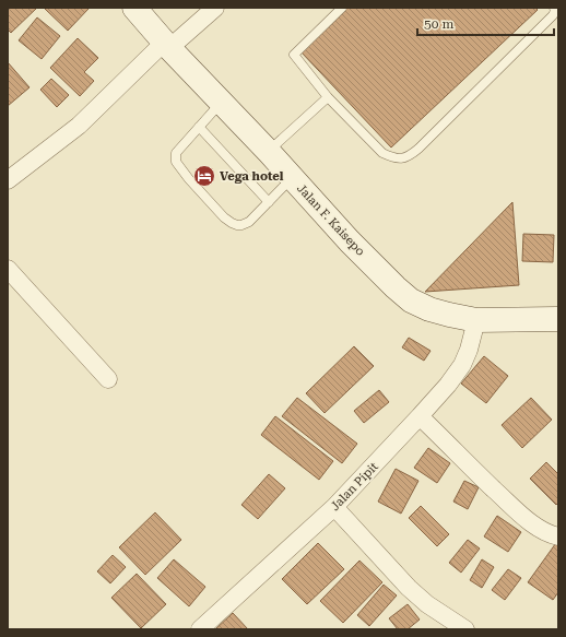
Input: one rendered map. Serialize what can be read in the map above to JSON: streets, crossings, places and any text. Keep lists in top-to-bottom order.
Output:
{
  "streets": {
    "street": ["Jalan F. Kaisepo", "Jalan Pipit"]
  },
  "crossings": [
    ["Jalan F. Kaisepo", "Jalan Pipit"]
  ],
  "places": {
    "hotel": ["Vega hotel"]
  },
  "scale_bar": "50 m"
}
